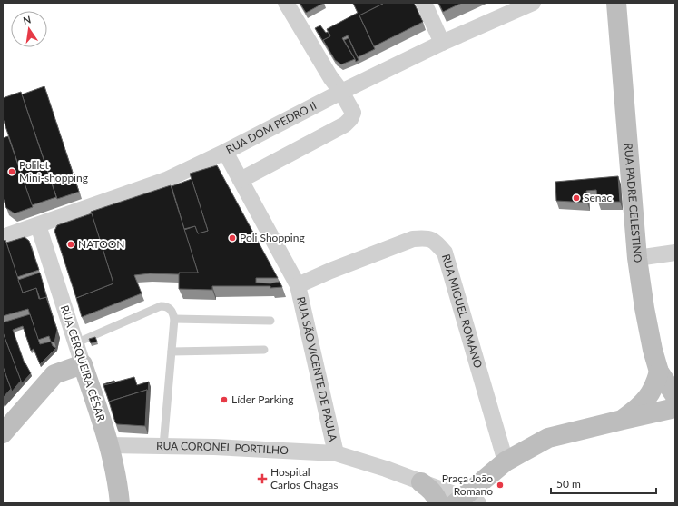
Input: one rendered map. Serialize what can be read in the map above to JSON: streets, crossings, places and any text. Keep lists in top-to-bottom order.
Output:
{
  "streets": {
    "street": [
      "RUA DOM PEDRO II",
      "RUA PADRE CELESTINO",
      "RUA MIGUEL ROMANO",
      "RUA CERQUEIRA CÉSAR",
      "RUA SÃO VICENTE DE PAULA",
      "RUA CORONEL PORTILHO"
    ]
  },
  "crossings": [
    ["RUA DOM PEDRO II", "RUA CERQUEIRA CÉSAR"],
    ["RUA DOM PEDRO II", "RUA SÃO VICENTE DE PAULA"],
    ["RUA MIGUEL ROMANO", "RUA SÃO VICENTE DE PAULA"],
    ["RUA CERQUEIRA CÉSAR", "RUA CORONEL PORTILHO"],
    ["RUA SÃO VICENTE DE PAULA", "RUA CORONEL PORTILHO"]
  ],
  "places": {
    "other": [
      "Polilet Mini-shopping",
      "Senac",
      "Poli Shopping",
      "NATOON",
      "Líder Parking",
      "Praça João Romano"
    ],
    "health": ["Hospital Carlos Chagas"]
  },
  "scale_bar": "50 m",
  "north": "top"
}
